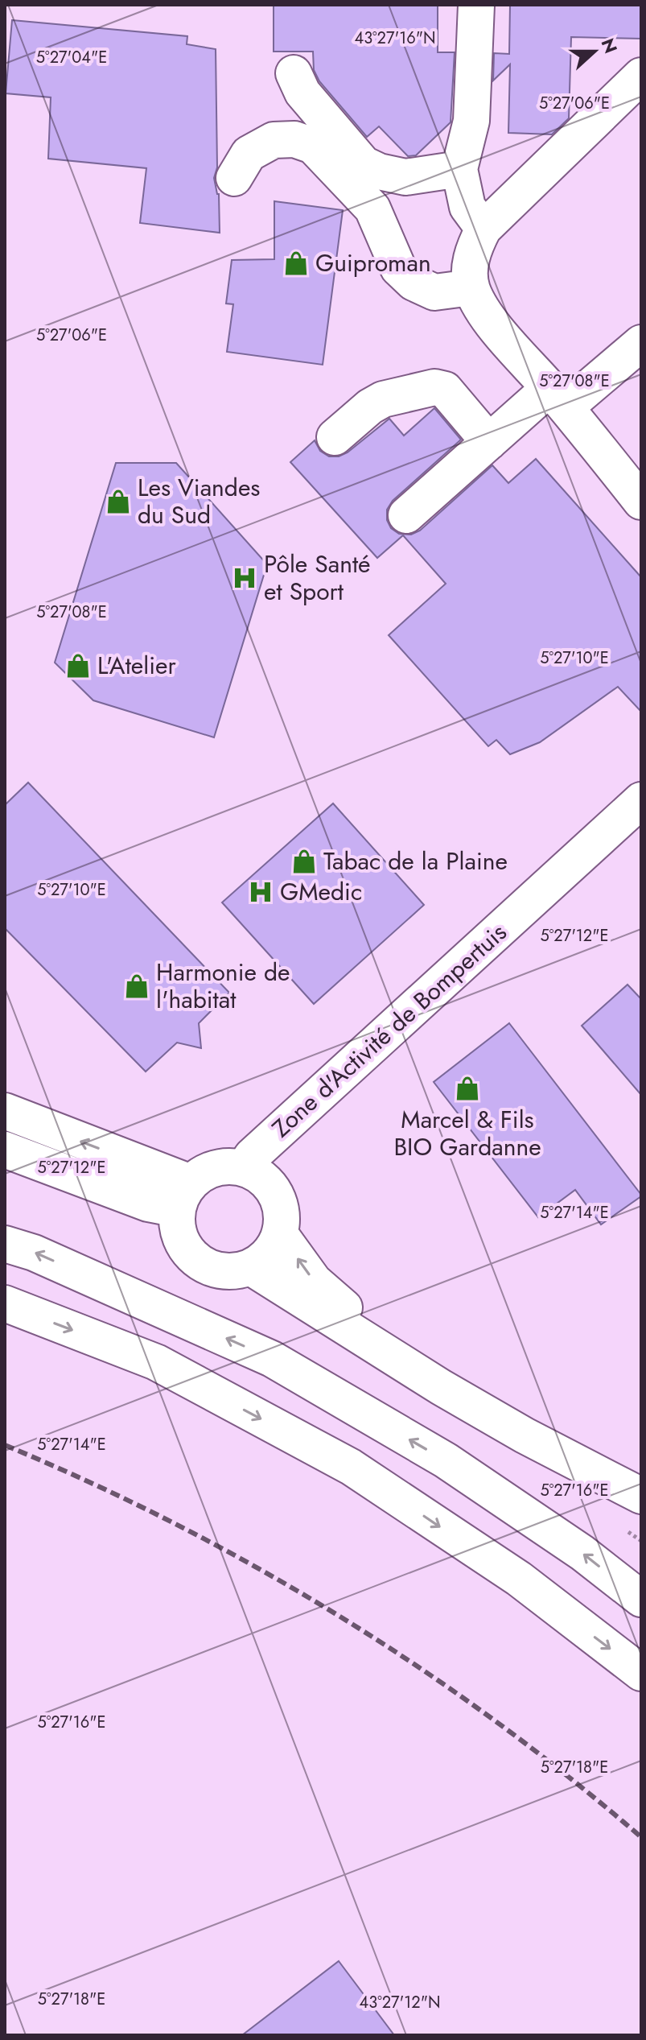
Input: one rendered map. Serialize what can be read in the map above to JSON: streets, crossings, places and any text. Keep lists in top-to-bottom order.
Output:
{
  "streets": {
    "main road": ["Zone d'Activité de Bompertuis"]
  },
  "places": {
    "shop": [
      "Guiproman",
      "Les Viandes du Sud",
      "L'Atelier",
      "Tabac de la Plaine",
      "Harmonie de l'habitat",
      "Marcel & Fils BIO Gardanne"
    ],
    "hospital": ["Pôle Santé et Sport", "GMedic"]
  },
  "north": "right",
  "coordinates": [
    "43°27'16\"N",
    "5°27'04\"E",
    "5°27'06\"E",
    "5°27'08\"E",
    "5°27'10\"E",
    "5°27'12\"E",
    "5°27'14\"E",
    "5°27'16\"E",
    "5°27'18\"E",
    "43°27'12\"N"
  ]
}
